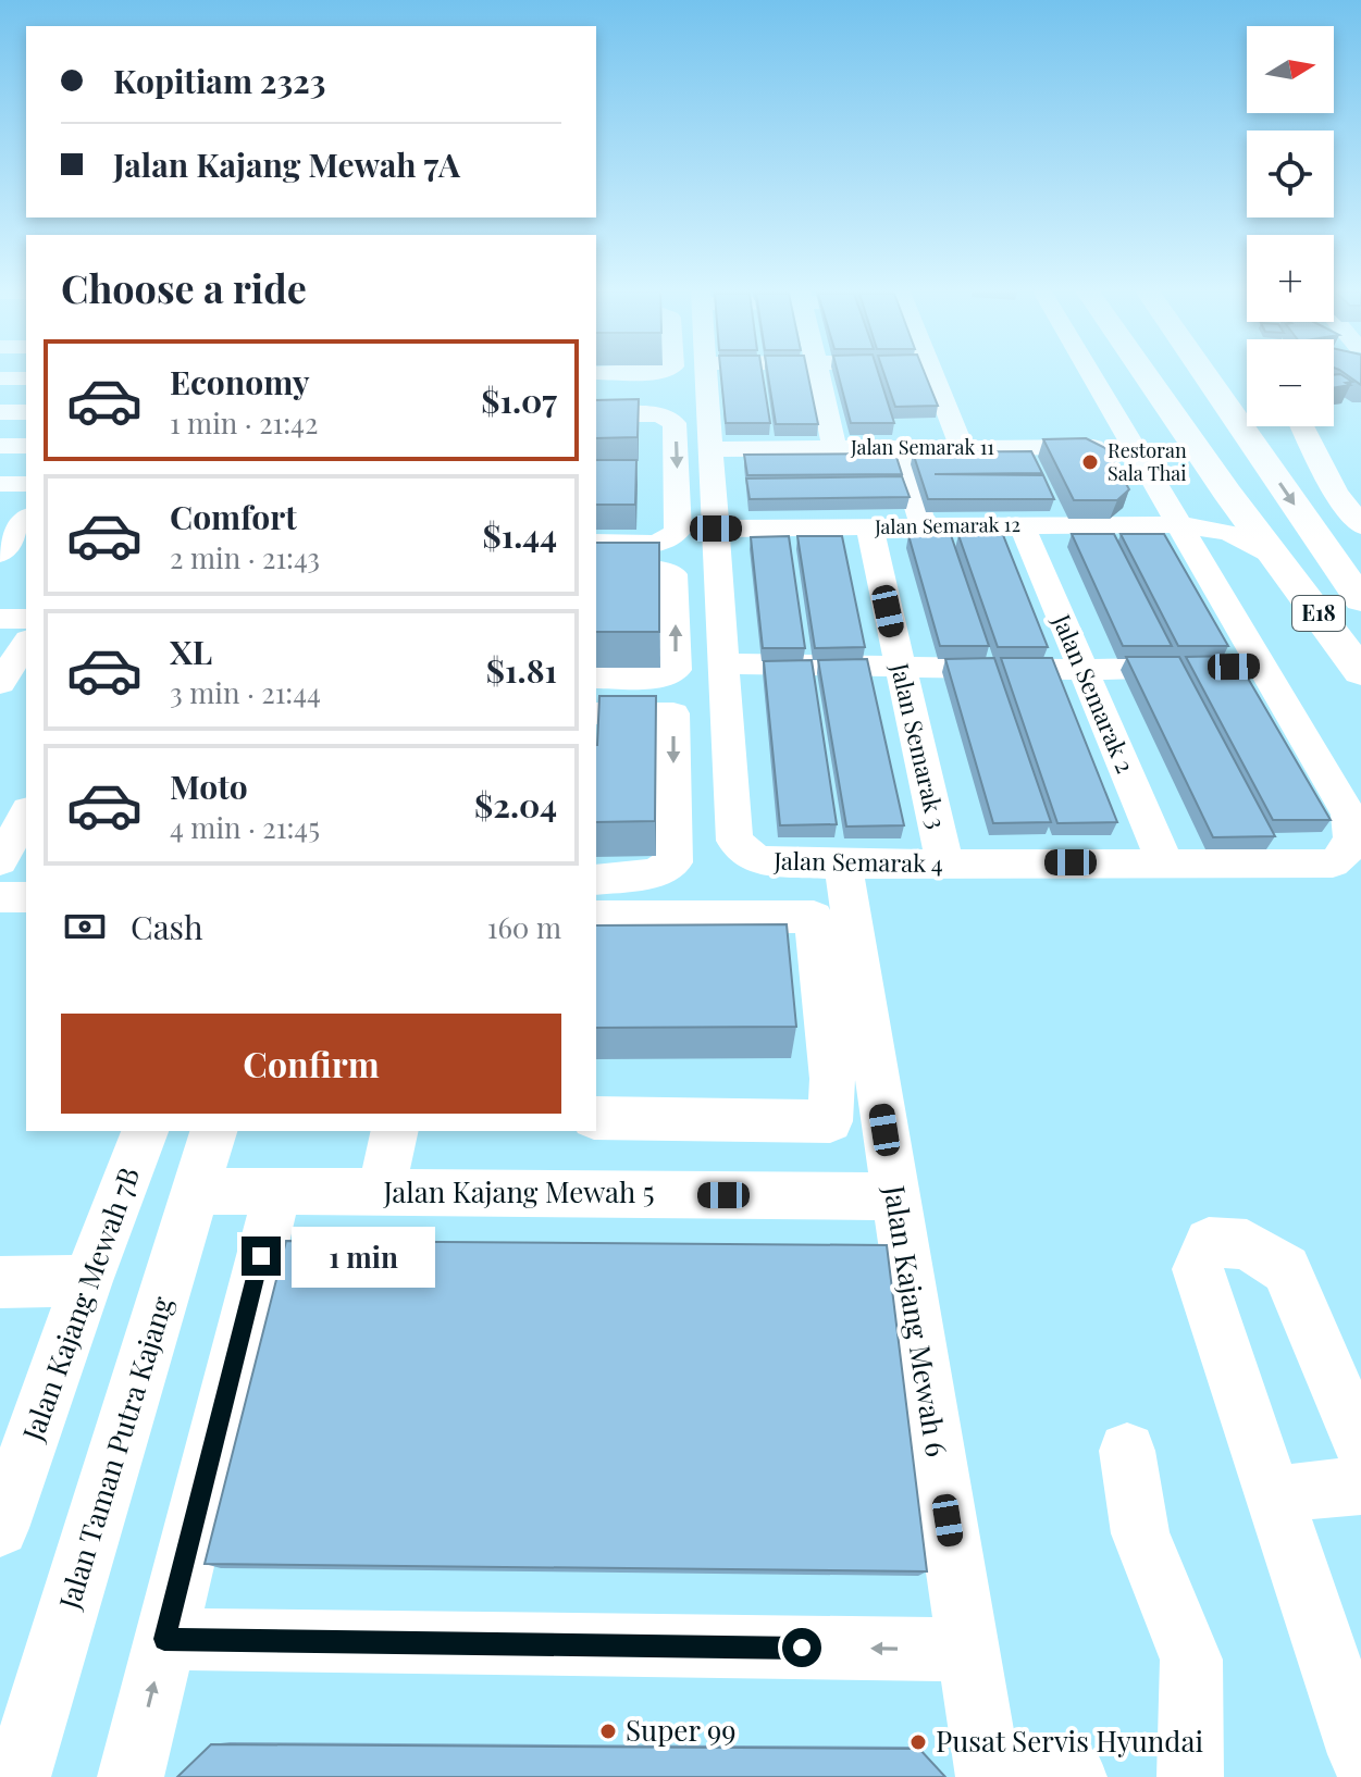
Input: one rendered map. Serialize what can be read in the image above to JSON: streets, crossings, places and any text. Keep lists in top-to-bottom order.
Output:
{
  "streets": {
    "highway": ["E18"],
    "street": [
      "Jalan Semarak 11",
      "Jalan Semarak 12",
      "Jalan Semarak 2",
      "Jalan Semarak 3",
      "Jalan Semarak 4",
      "Jalan Kajang Mewah 5",
      "Jalan Kajang Mewah 7B",
      "Jalan Kajang Mewah 6",
      "Jalan Taman Putra Kajang"
    ]
  },
  "crossings": [
    ["Jalan Semarak 11", "Jalan Semarak 4"],
    ["Jalan Semarak 12", "E18"],
    ["Jalan Semarak 12", "Jalan Semarak 2"],
    ["Jalan Semarak 12", "Jalan Semarak 3"],
    ["Jalan Semarak 12", "Jalan Semarak 4"],
    ["Jalan Semarak 2", "Jalan Semarak 4"],
    ["Jalan Semarak 3", "Jalan Semarak 4"],
    ["Jalan Semarak 4", "Jalan Kajang Mewah 6"],
    ["Jalan Kajang Mewah 5", "Jalan Kajang Mewah 6"],
    ["Jalan Kajang Mewah 5", "Jalan Taman Putra Kajang"]
  ],
  "places": ["Restoran Sala Thai", "Super 99", "Pusat Servis Hyundai"],
  "north": "right",
  "page": {
    "map_buttons": ["+", "−"],
    "banner": ["Kopitiam 2323", "Jalan Kajang Mewah 7A"],
    "heading": "Choose a ride",
    "list": [
      {
        "name": "Economy",
        "note": "1 min · 21:42",
        "value": "$1.07"
      },
      {
        "name": "Comfort",
        "note": "2 min · 21:43",
        "value": "$1.44"
      },
      {
        "name": "XL",
        "note": "3 min · 21:44",
        "value": "$1.81"
      },
      {
        "name": "Moto",
        "note": "4 min · 21:45",
        "value": "$2.04"
      }
    ],
    "pay": ["Cash", "160 m"],
    "buttons": "Confirm",
    "bubble": "1 min"
  }
}
